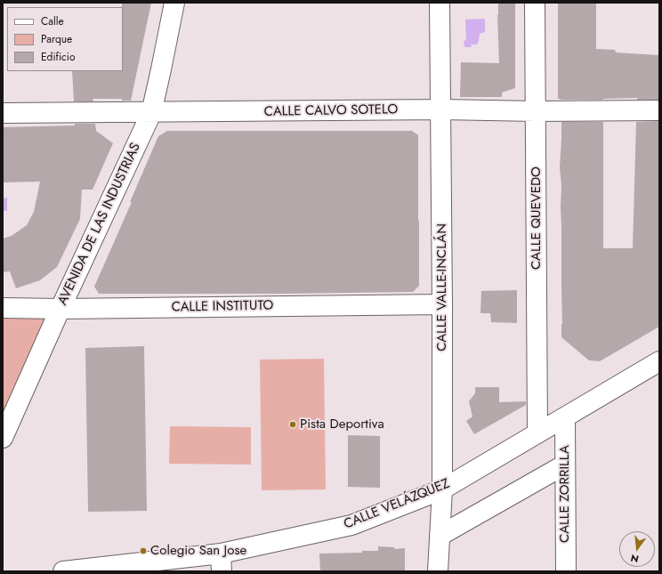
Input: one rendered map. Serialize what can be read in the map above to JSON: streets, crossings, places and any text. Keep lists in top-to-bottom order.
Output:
{
  "streets": {
    "street": [
      "CALLE CALVO SOTELO",
      "CALLE QUEVEDO",
      "AVENIDA DE LAS INDUSTRIAS",
      "CALLE VALLE-INCLÁN",
      "CALLE INSTITUTO",
      "CALLE ZORRILLA",
      "CALLE VELÁZQUEZ"
    ]
  },
  "crossings": [
    ["CALLE CALVO SOTELO", "CALLE QUEVEDO"],
    ["CALLE CALVO SOTELO", "AVENIDA DE LAS INDUSTRIAS"],
    ["CALLE CALVO SOTELO", "CALLE VALLE-INCLÁN"],
    ["CALLE QUEVEDO", "CALLE VELÁZQUEZ"],
    ["AVENIDA DE LAS INDUSTRIAS", "CALLE INSTITUTO"],
    ["CALLE VALLE-INCLÁN", "CALLE INSTITUTO"],
    ["CALLE VALLE-INCLÁN", "CALLE VELÁZQUEZ"],
    ["CALLE ZORRILLA", "CALLE VELÁZQUEZ"]
  ],
  "places": ["Pista Deportiva", "Colegio San Jose"],
  "legend": ["Calle", "Parque", "Edificio"],
  "north": "bottom"
}
